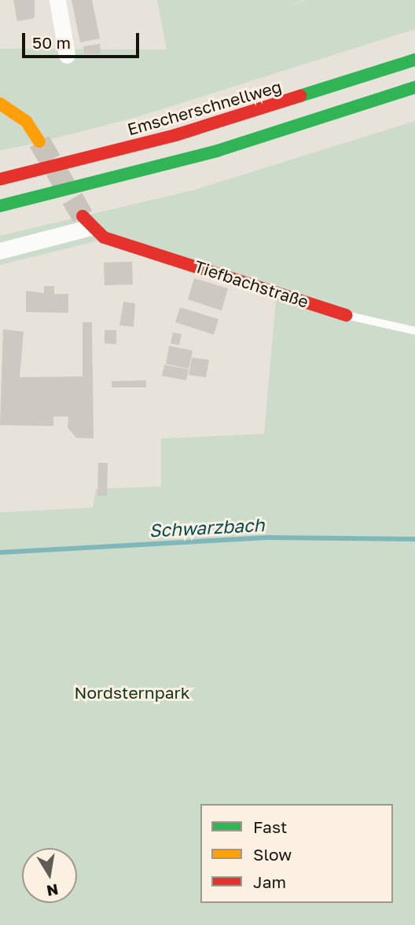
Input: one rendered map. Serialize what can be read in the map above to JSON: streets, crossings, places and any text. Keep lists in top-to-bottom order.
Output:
{
  "streets": {
    "main road": ["Emscherschnellweg", "Tiefbachstraße"]
  },
  "water": ["Schwarzbach"],
  "parks": ["Nordsternpark"],
  "legend": ["Fast", "Slow", "Jam"],
  "scale_bar": "50 m",
  "north": "bottom"
}
